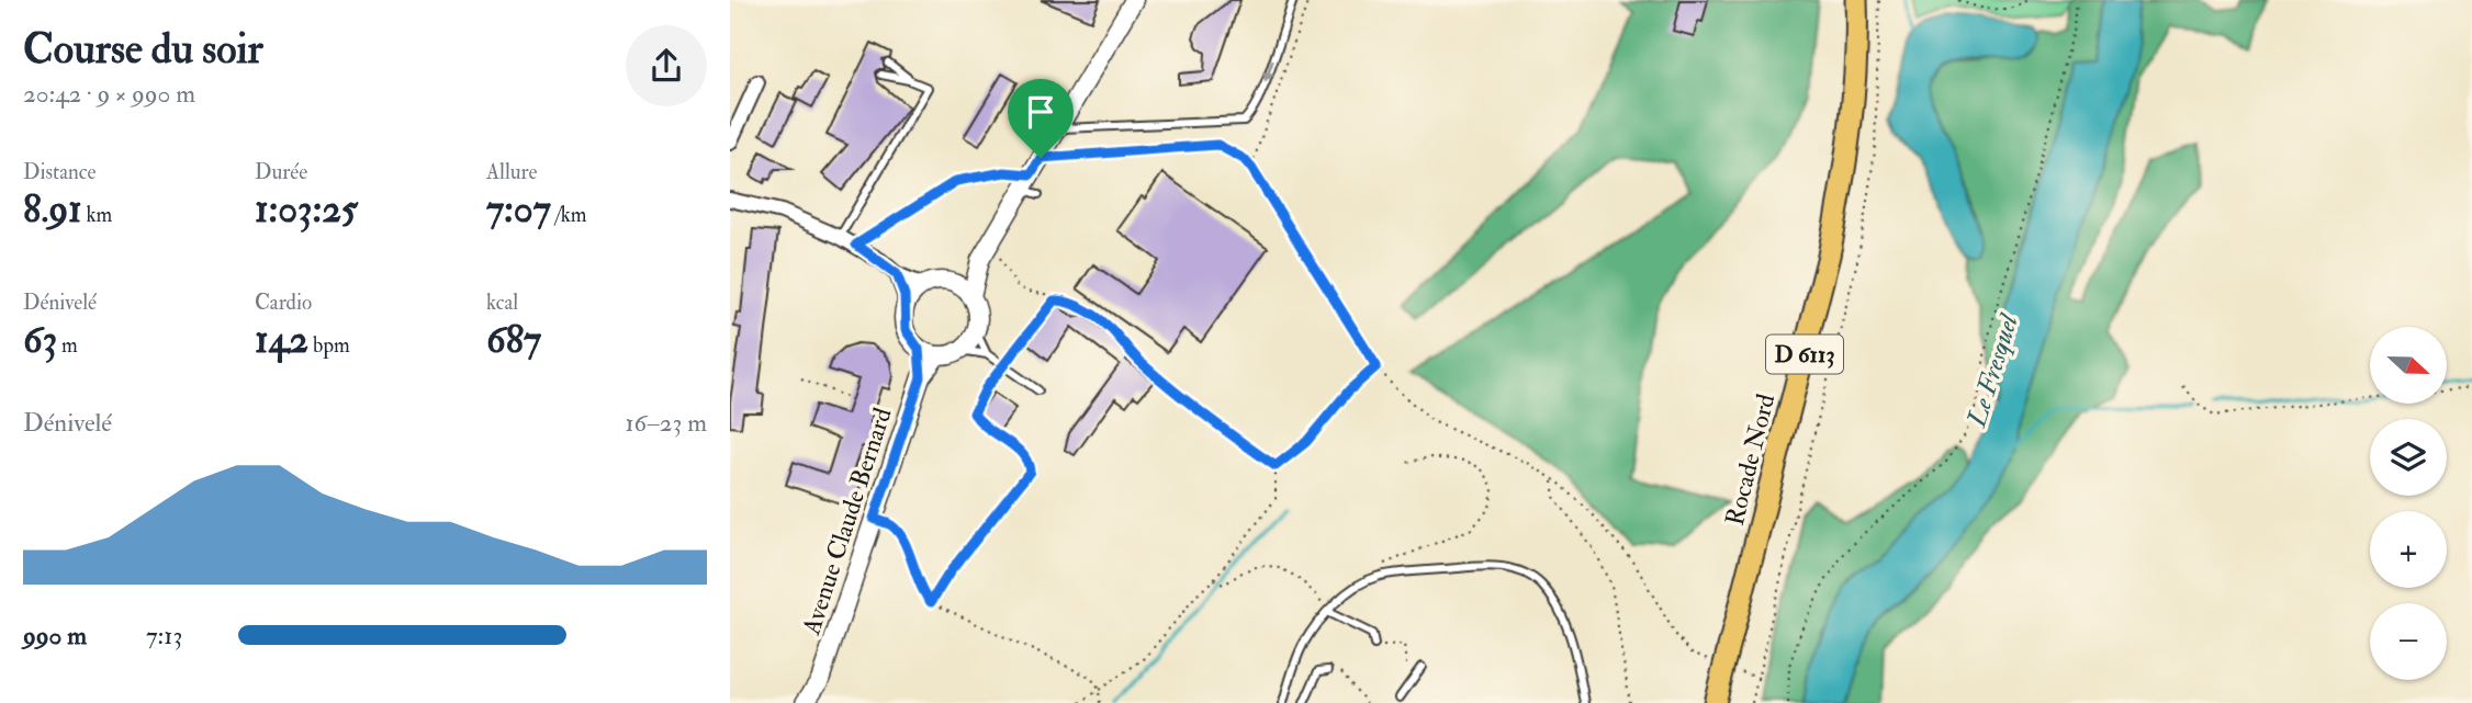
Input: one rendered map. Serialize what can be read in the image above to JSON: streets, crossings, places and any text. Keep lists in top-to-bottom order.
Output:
{
  "streets": {
    "main road": ["D 6113", "Rocade Nord"],
    "street": ["Avenue Claude Bernard"]
  },
  "water": ["Le Fresquel"],
  "north": "right",
  "page": {
    "heading": ["Course du soir", "20:42 · 9 × 990 m"],
    "stats": [
      ["Distance", "8.91 km"],
      ["Durée", "1:03:25"],
      ["Allure", "7:07 /km"],
      ["Dénivelé", "63 m"],
      ["Cardio", "142 bpm"],
      ["kcal", "687"]
    ],
    "map_buttons": ["+", "−"],
    "chart": ["Dénivelé", "16–23 m"],
    "list": [
      {
        "name": "990 m",
        "note": "7:13"
      }
    ]
  }
}
